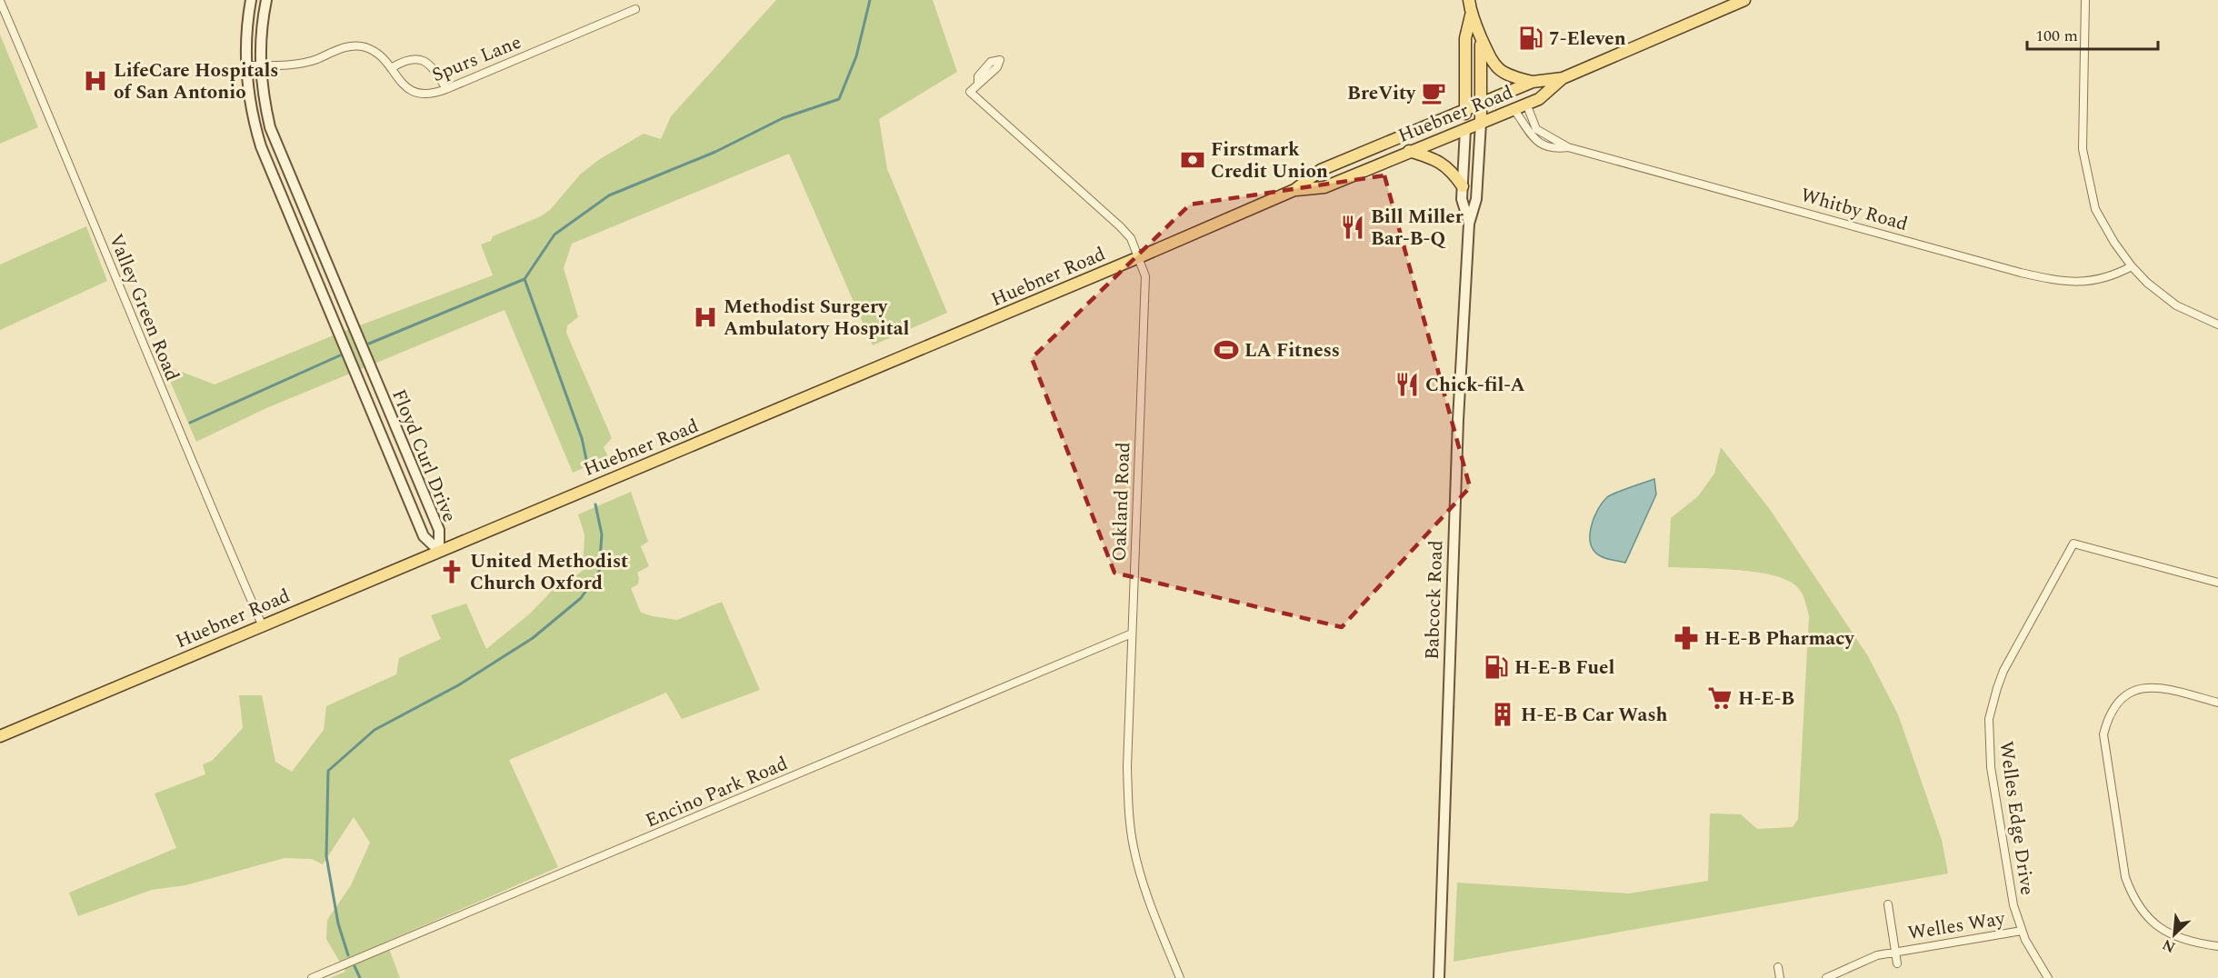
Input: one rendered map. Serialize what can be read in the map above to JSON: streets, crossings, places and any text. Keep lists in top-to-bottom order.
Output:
{
  "streets": {
    "main road": ["Huebner Road", "Babcock Road"],
    "street": [
      "Spurs Lane",
      "Whitby Road",
      "Valley Green Road",
      "Floyd Curl Drive",
      "Oakland Road",
      "Encino Park Road",
      "Welles Edge Drive",
      "Welles Way"
    ]
  },
  "crossings": [
    ["Spurs Lane", "Floyd Curl Drive"],
    ["Huebner Road", "Whitby Road"],
    ["Huebner Road", "Valley Green Road"],
    ["Huebner Road", "Floyd Curl Drive"],
    ["Huebner Road", "Oakland Road"],
    ["Huebner Road", "Babcock Road"],
    ["Oakland Road", "Encino Park Road"],
    ["Welles Edge Drive", "Welles Way"]
  ],
  "places": {
    "fuel station": ["7-Eleven", "H-E-B Fuel"],
    "hospital": ["LifeCare Hospitals of San Antonio", "Methodist Surgery Ambulatory Hospital"],
    "cafe": ["BreVity"],
    "bank": ["Firstmark Credit Union"],
    "restaurant": ["Bill Miller Bar-B-Q", "Chick-fil-A"],
    "sports": ["LA Fitness"],
    "church": ["United Methodist Church Oxford"],
    "pharmacy": ["H-E-B Pharmacy"],
    "supermarket": ["H-E-B"],
    "building": ["H-E-B Car Wash"]
  },
  "scale_bar": "100 m",
  "north": "bottom left"
}
